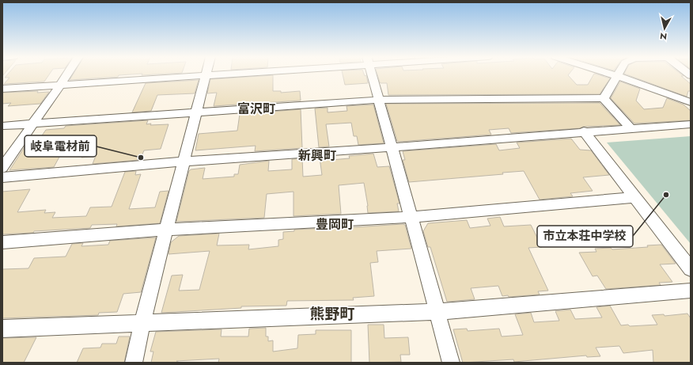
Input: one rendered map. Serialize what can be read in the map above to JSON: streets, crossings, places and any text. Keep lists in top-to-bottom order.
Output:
{
  "districts": [
    "富沢町",
    "新興町",
    "豊岡町",
    "熊野町"
  ],
  "places": ["岐阜電材前", "市立本荘中学校"],
  "north": "bottom"
}
